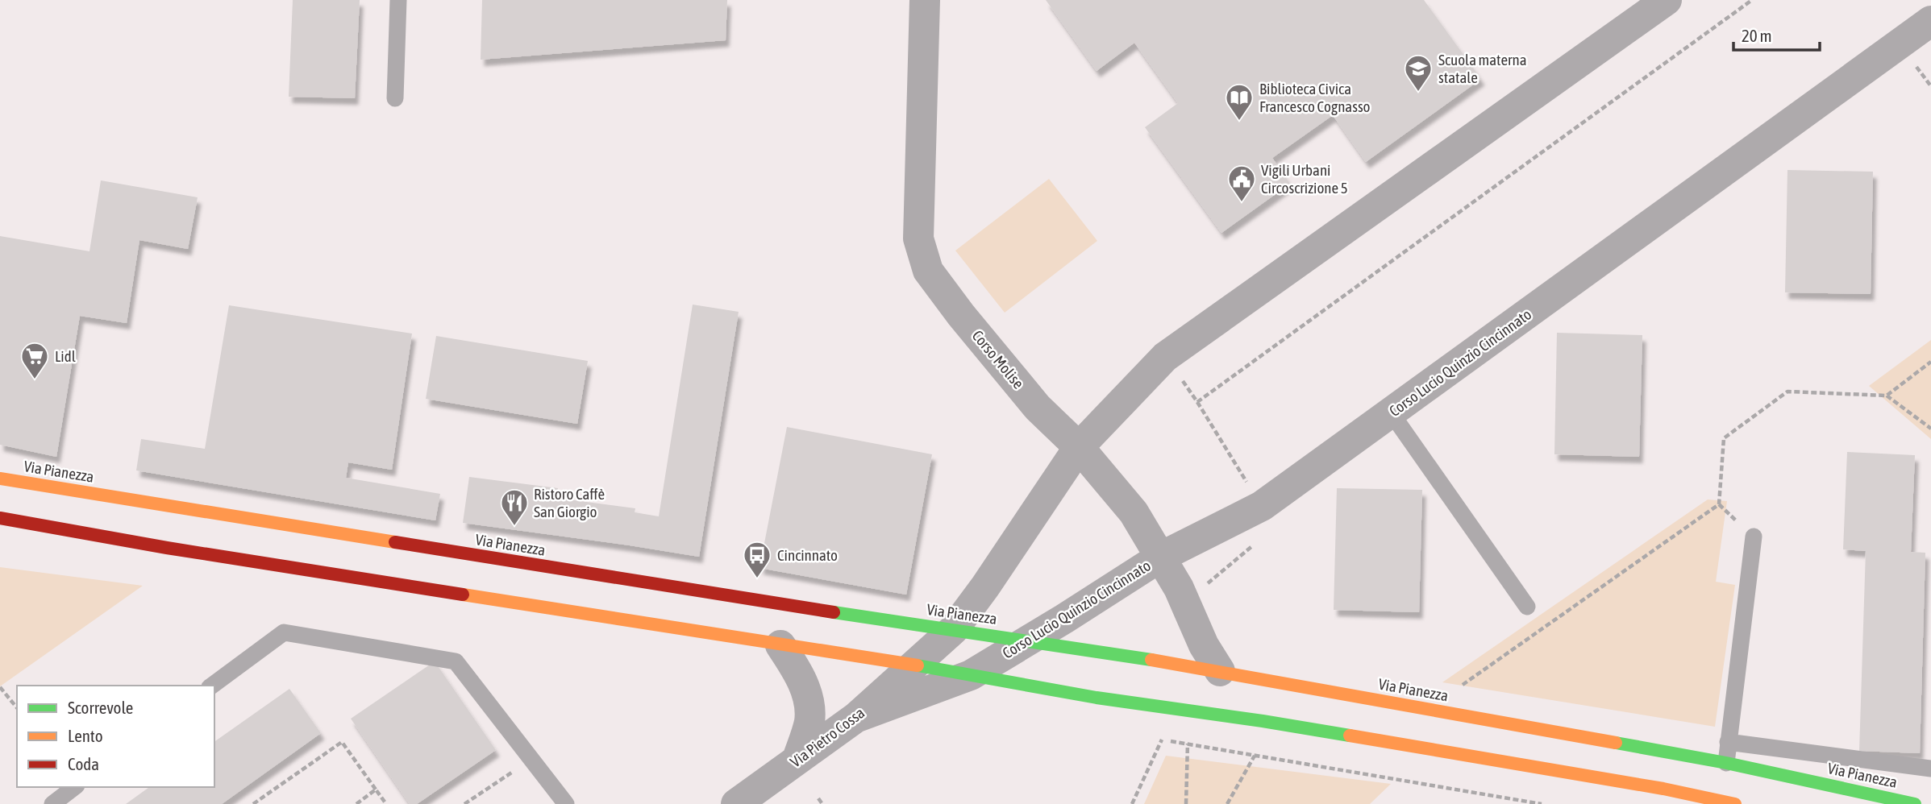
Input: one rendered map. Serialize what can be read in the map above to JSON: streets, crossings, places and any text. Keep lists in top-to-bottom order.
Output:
{
  "streets": {
    "street": [
      "Corso Molise",
      "Corso Lucio Quinzio Cincinnato",
      "Via Pianezza",
      "Via Pietro Cossa"
    ]
  },
  "crossings": [
    ["Corso Molise", "Corso Lucio Quinzio Cincinnato"],
    ["Corso Molise", "Via Pianezza"],
    ["Corso Lucio Quinzio Cincinnato", "Via Pianezza"],
    ["Corso Lucio Quinzio Cincinnato", "Via Pietro Cossa"]
  ],
  "places": {
    "school or university": ["Scuola materna statale"],
    "library": ["Biblioteca Civica Francesco Cognasso"],
    "public building": ["Vigili Urbani Circoscrizione 5"],
    "supermarket": ["Lidl"],
    "restaurant": ["Ristoro Caffè San Giorgio"],
    "bus stop": ["Cincinnato"]
  },
  "legend": ["Scorrevole", "Lento", "Coda"],
  "scale_bar": "20 m"
}
